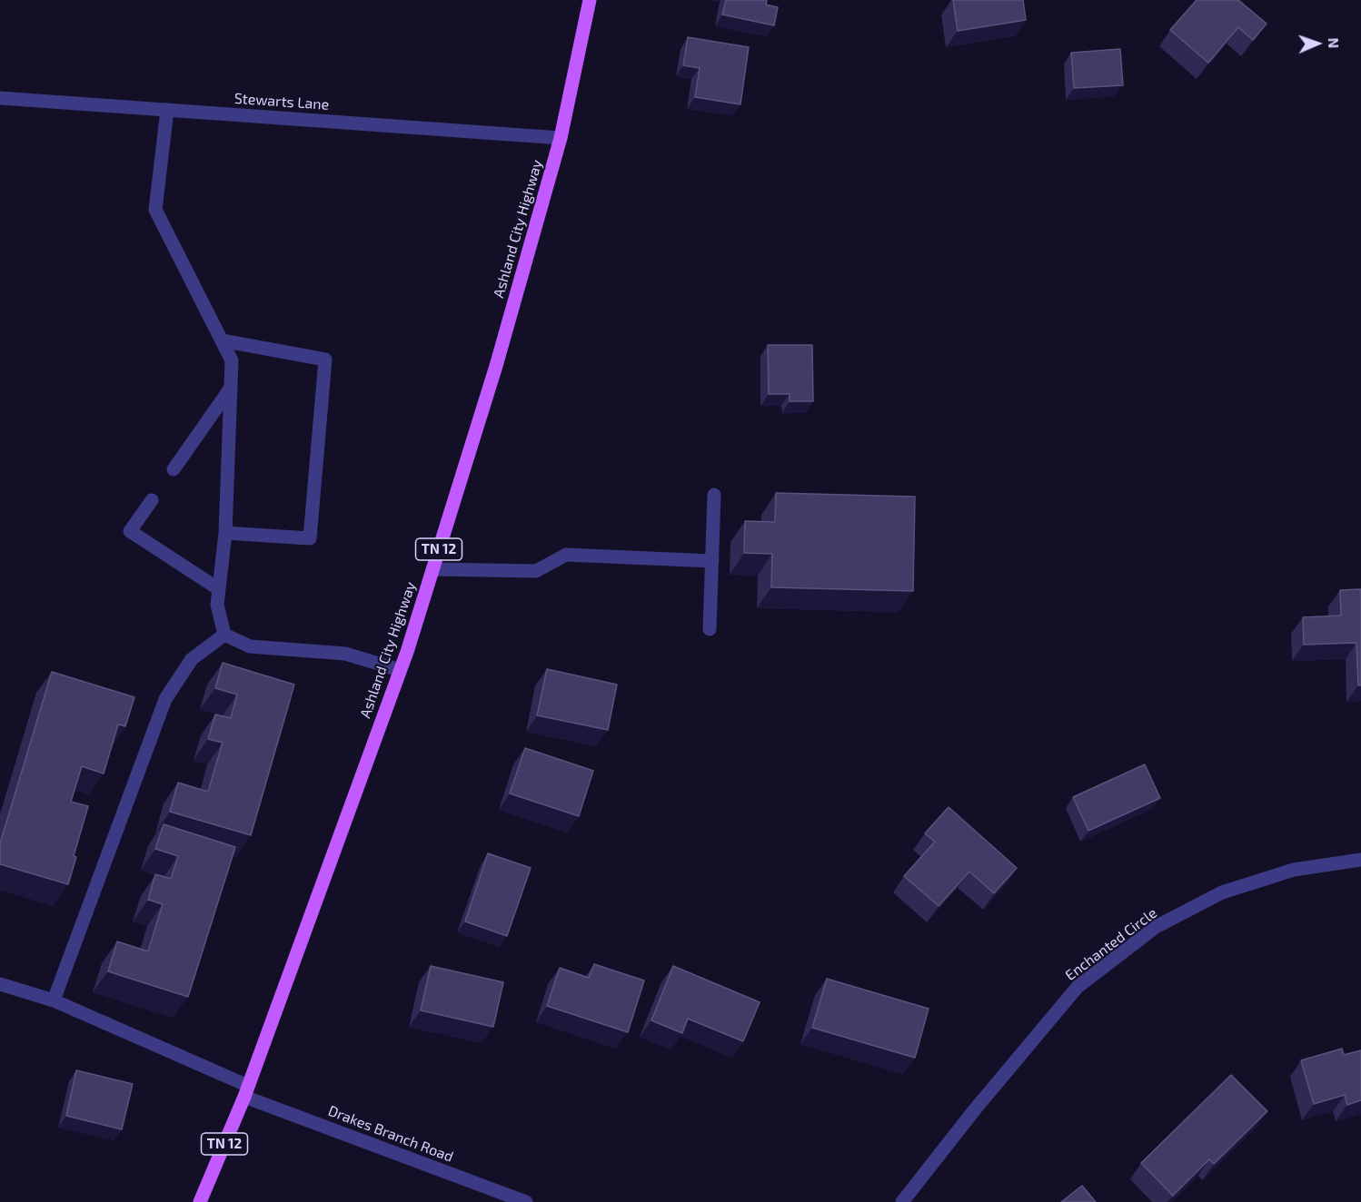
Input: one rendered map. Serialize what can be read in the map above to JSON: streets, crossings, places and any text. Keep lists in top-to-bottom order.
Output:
{
  "streets": {
    "main road": ["Ashland City Highway", "TN 12"],
    "street": ["Stewarts Lane", "Enchanted Circle", "Drakes Branch Road"]
  },
  "crossings": [
    ["Stewarts Lane", "Ashland City Highway"],
    ["Ashland City Highway", "Drakes Branch Road"]
  ],
  "north": "right"
}
